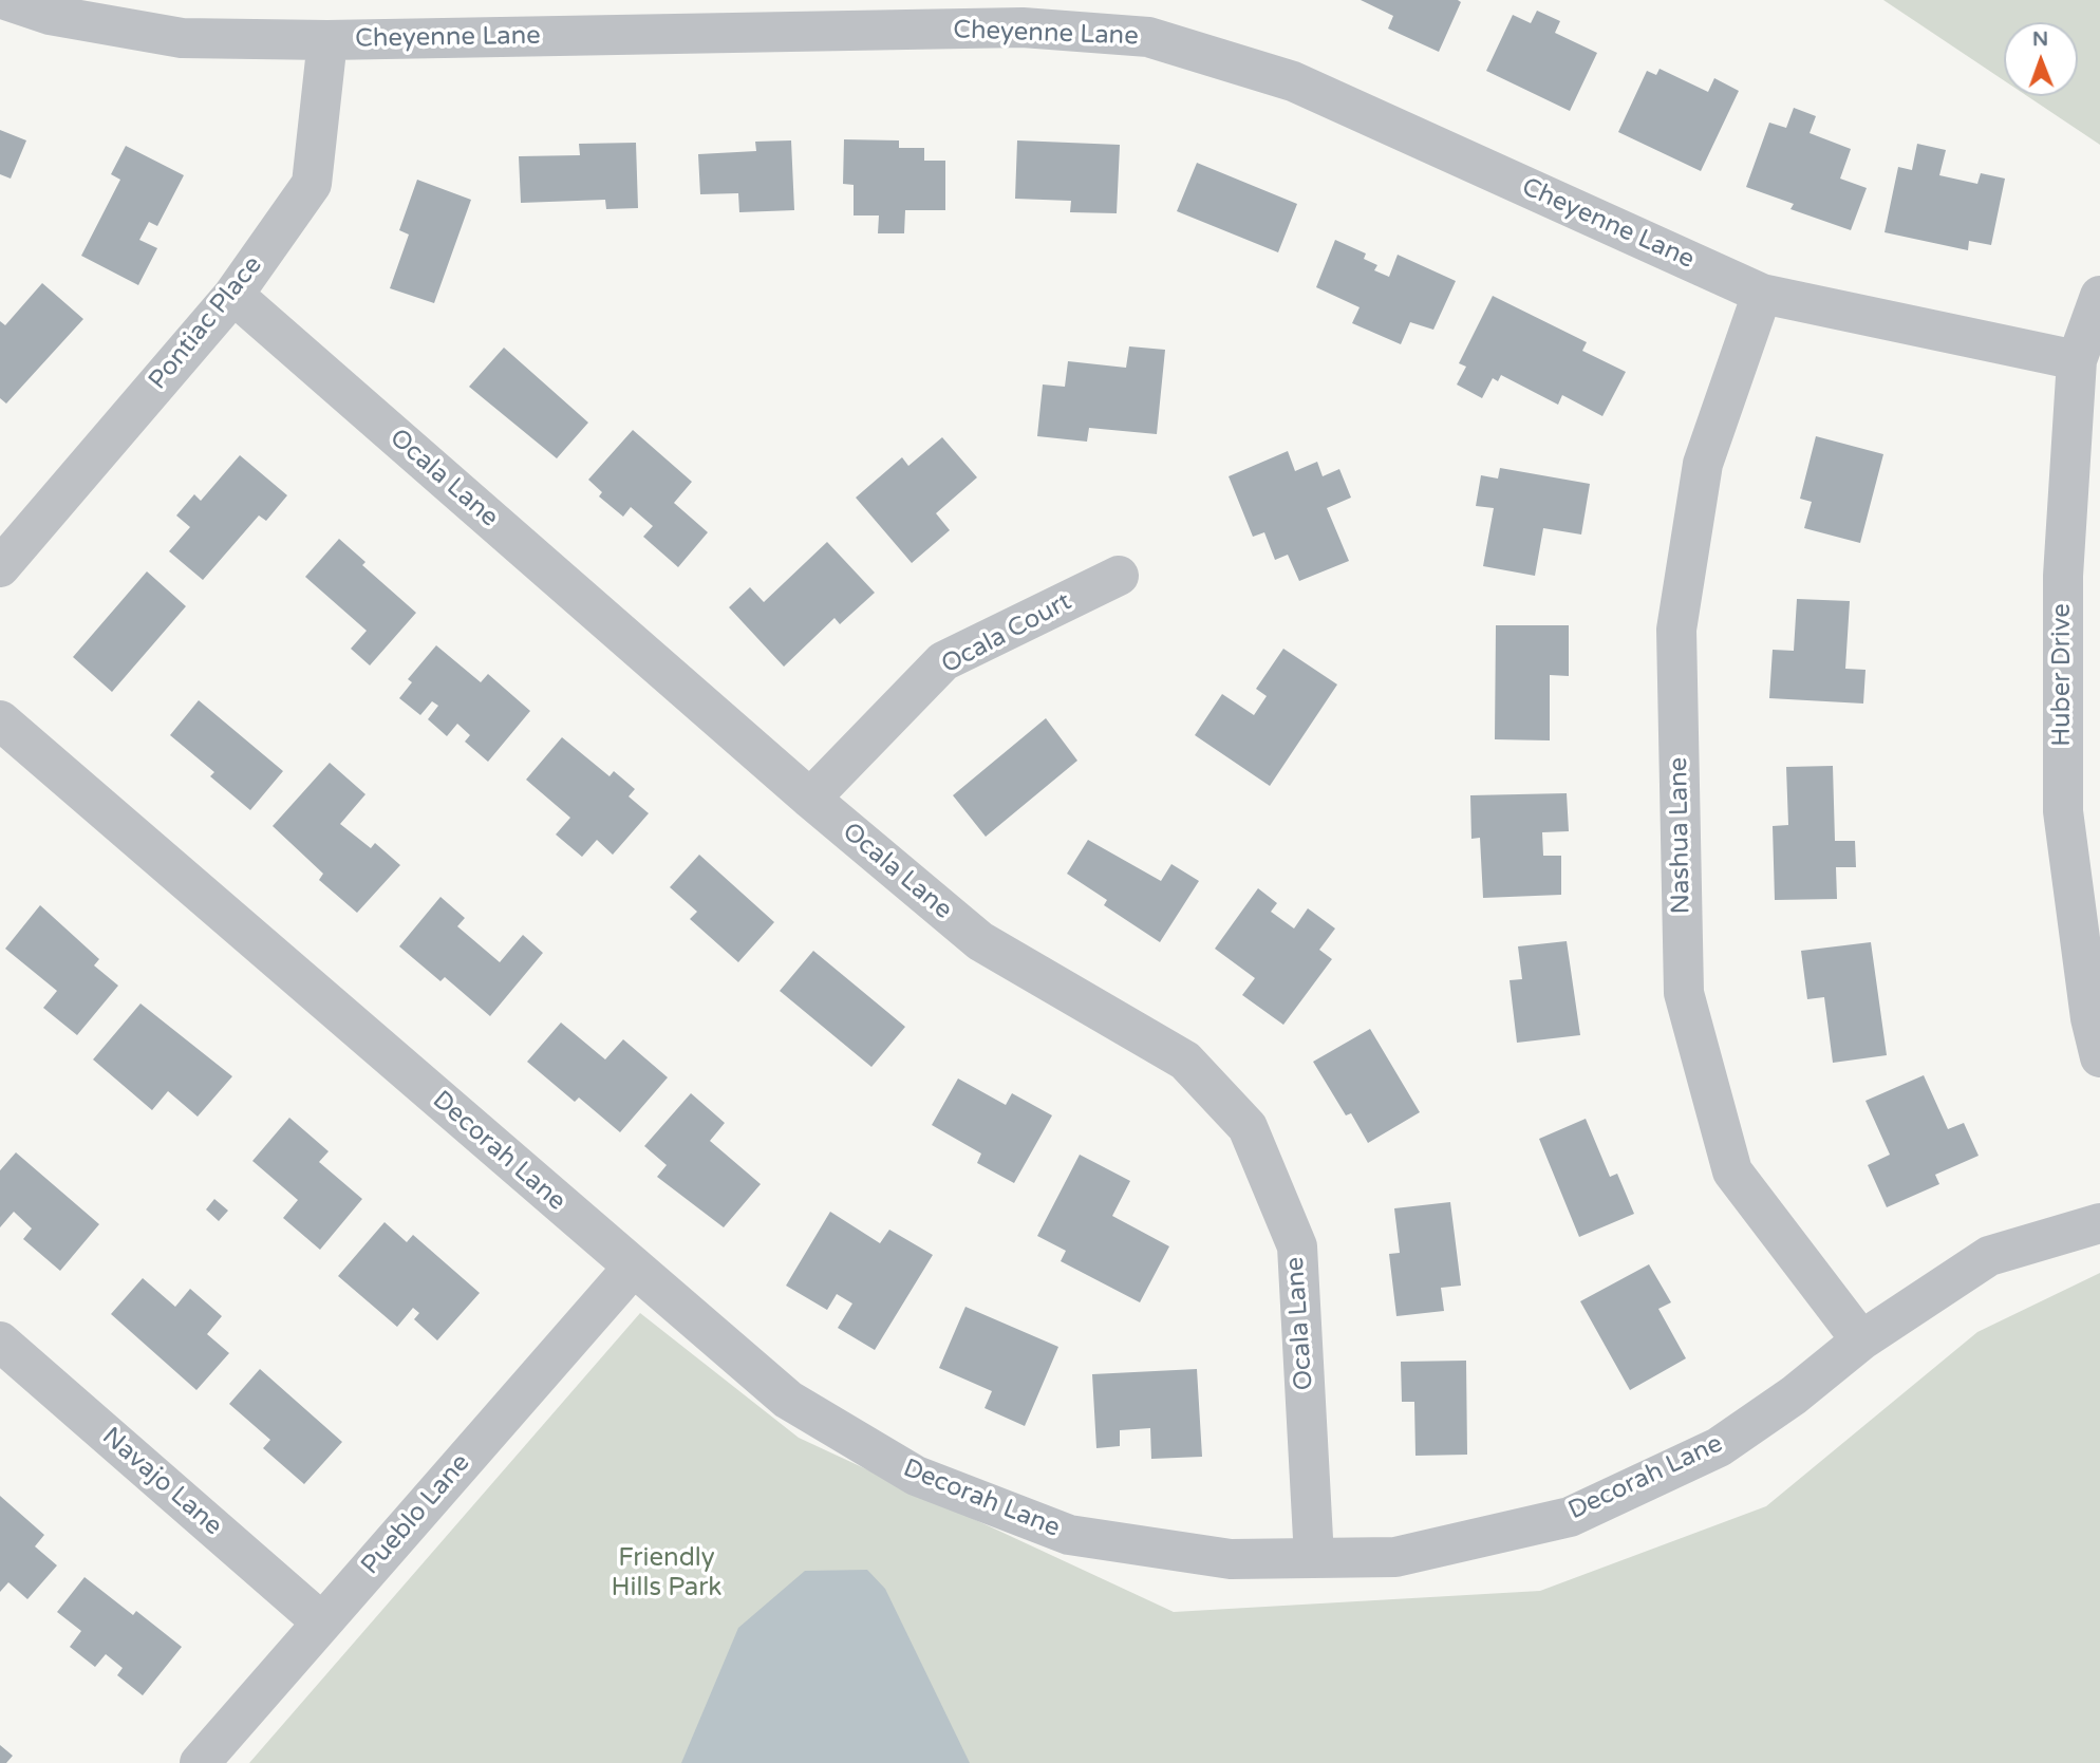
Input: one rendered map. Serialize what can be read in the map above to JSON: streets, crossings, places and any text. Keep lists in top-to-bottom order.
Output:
{
  "streets": {
    "street": [
      "Cheyenne Lane",
      "Pontiac Place",
      "Ocala Lane",
      "Ocala Court",
      "Huber Drive",
      "Nashua Lane",
      "Decorah Lane",
      "Navajo Lane",
      "Pueblo Lane"
    ]
  },
  "crossings": [
    ["Cheyenne Lane", "Pontiac Place"],
    ["Cheyenne Lane", "Huber Drive"],
    ["Cheyenne Lane", "Nashua Lane"],
    ["Pontiac Place", "Ocala Lane"],
    ["Ocala Lane", "Ocala Court"],
    ["Ocala Lane", "Decorah Lane"],
    ["Nashua Lane", "Decorah Lane"],
    ["Decorah Lane", "Pueblo Lane"],
    ["Navajo Lane", "Pueblo Lane"]
  ],
  "parks": ["Friendly Hills Park"],
  "north": "top"
}
